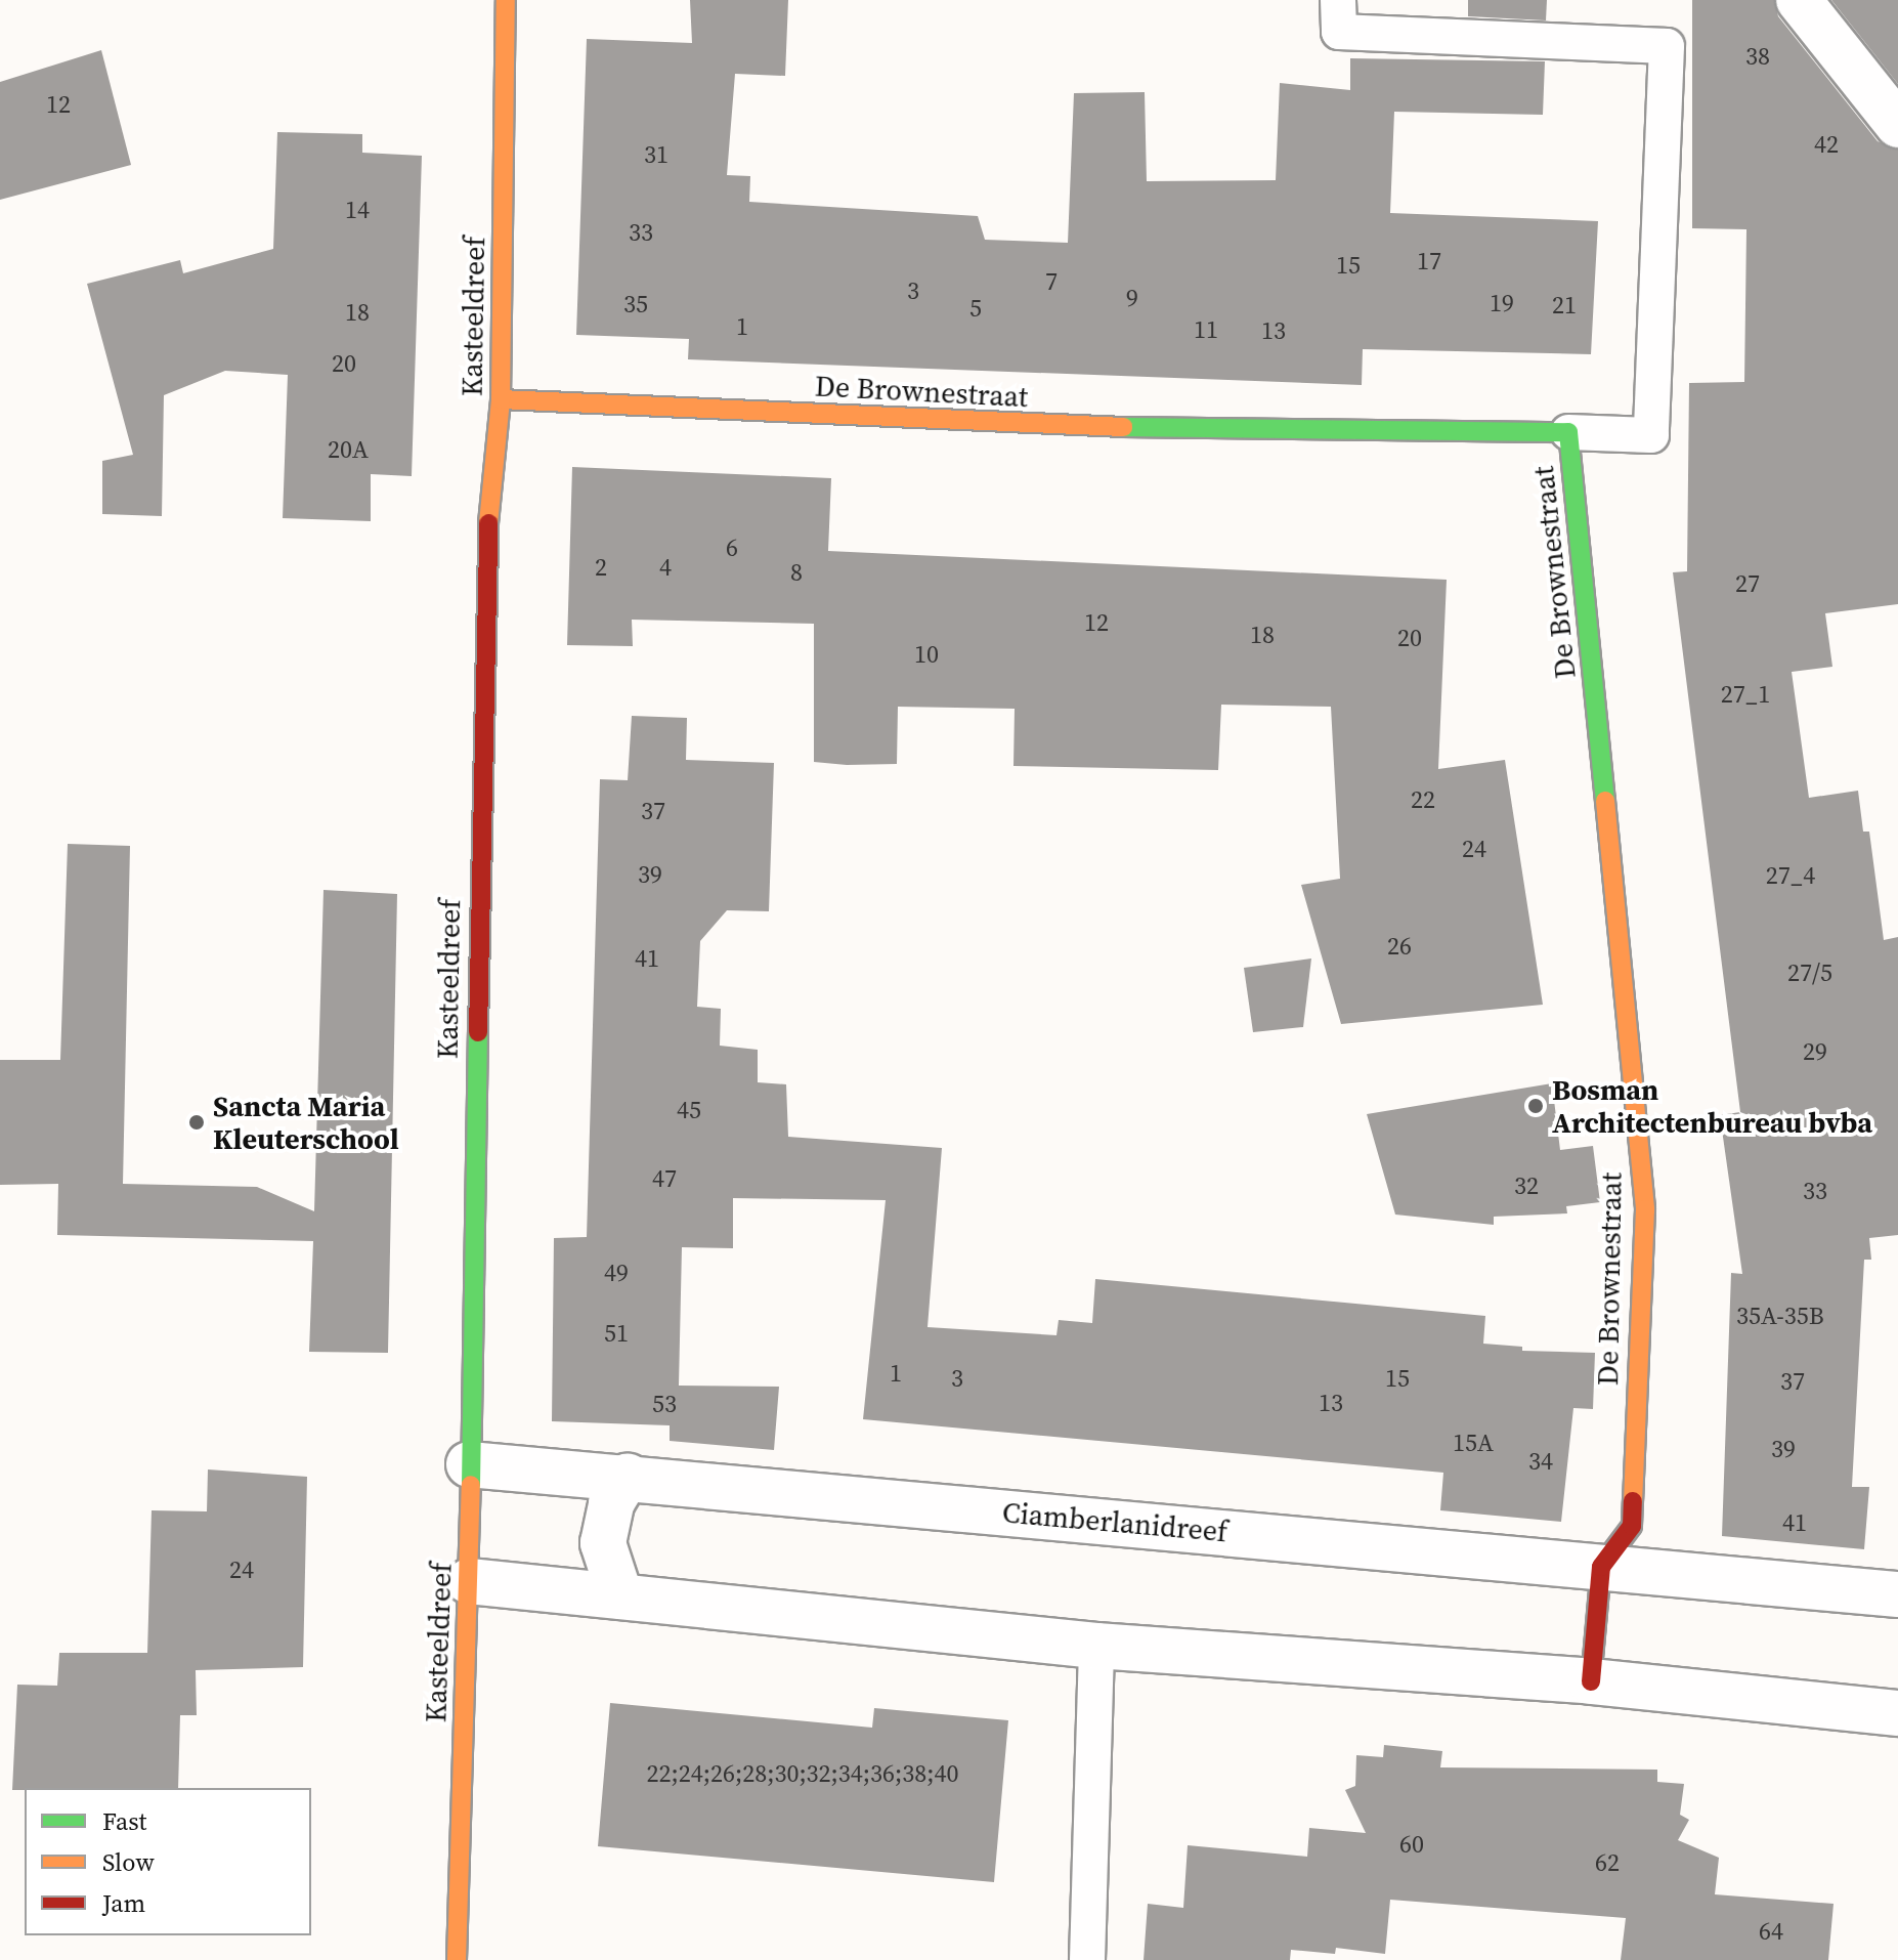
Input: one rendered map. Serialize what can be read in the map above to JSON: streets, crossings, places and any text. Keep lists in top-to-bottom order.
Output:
{
  "streets": {
    "street": ["Kasteeldreef", "De Brownestraat", "Ciamberlanidreef"]
  },
  "crossings": [
    ["Kasteeldreef", "De Brownestraat"],
    ["Kasteeldreef", "Ciamberlanidreef"],
    ["De Brownestraat", "Ciamberlanidreef"]
  ],
  "places": ["Bosman Architectenbureau bvba", "Sancta Maria Kleuterschool"],
  "house_numbers": [
    "38",
    "12",
    "42",
    "31",
    "14",
    "33",
    "17",
    "15",
    "7",
    "3",
    "9",
    "19",
    "35",
    "21",
    "5",
    "18",
    "1",
    "11",
    "13",
    "20",
    "20A",
    "6",
    "2",
    "4",
    "8",
    "27",
    "12",
    "18",
    "20",
    "10",
    "27_1",
    "22",
    "37",
    "24",
    "39",
    "27_4",
    "26",
    "41",
    "27/5",
    "29",
    "45",
    "47",
    "32",
    "33",
    "49",
    "35A-35B",
    "51",
    "1",
    "3",
    "15",
    "37",
    "13",
    "53",
    "15A",
    "39",
    "34",
    "41",
    "24",
    "22;24;26;28;30;32;34;36;38;40",
    "60",
    "62",
    "64"
  ],
  "legend": ["Fast", "Slow", "Jam"]
}
